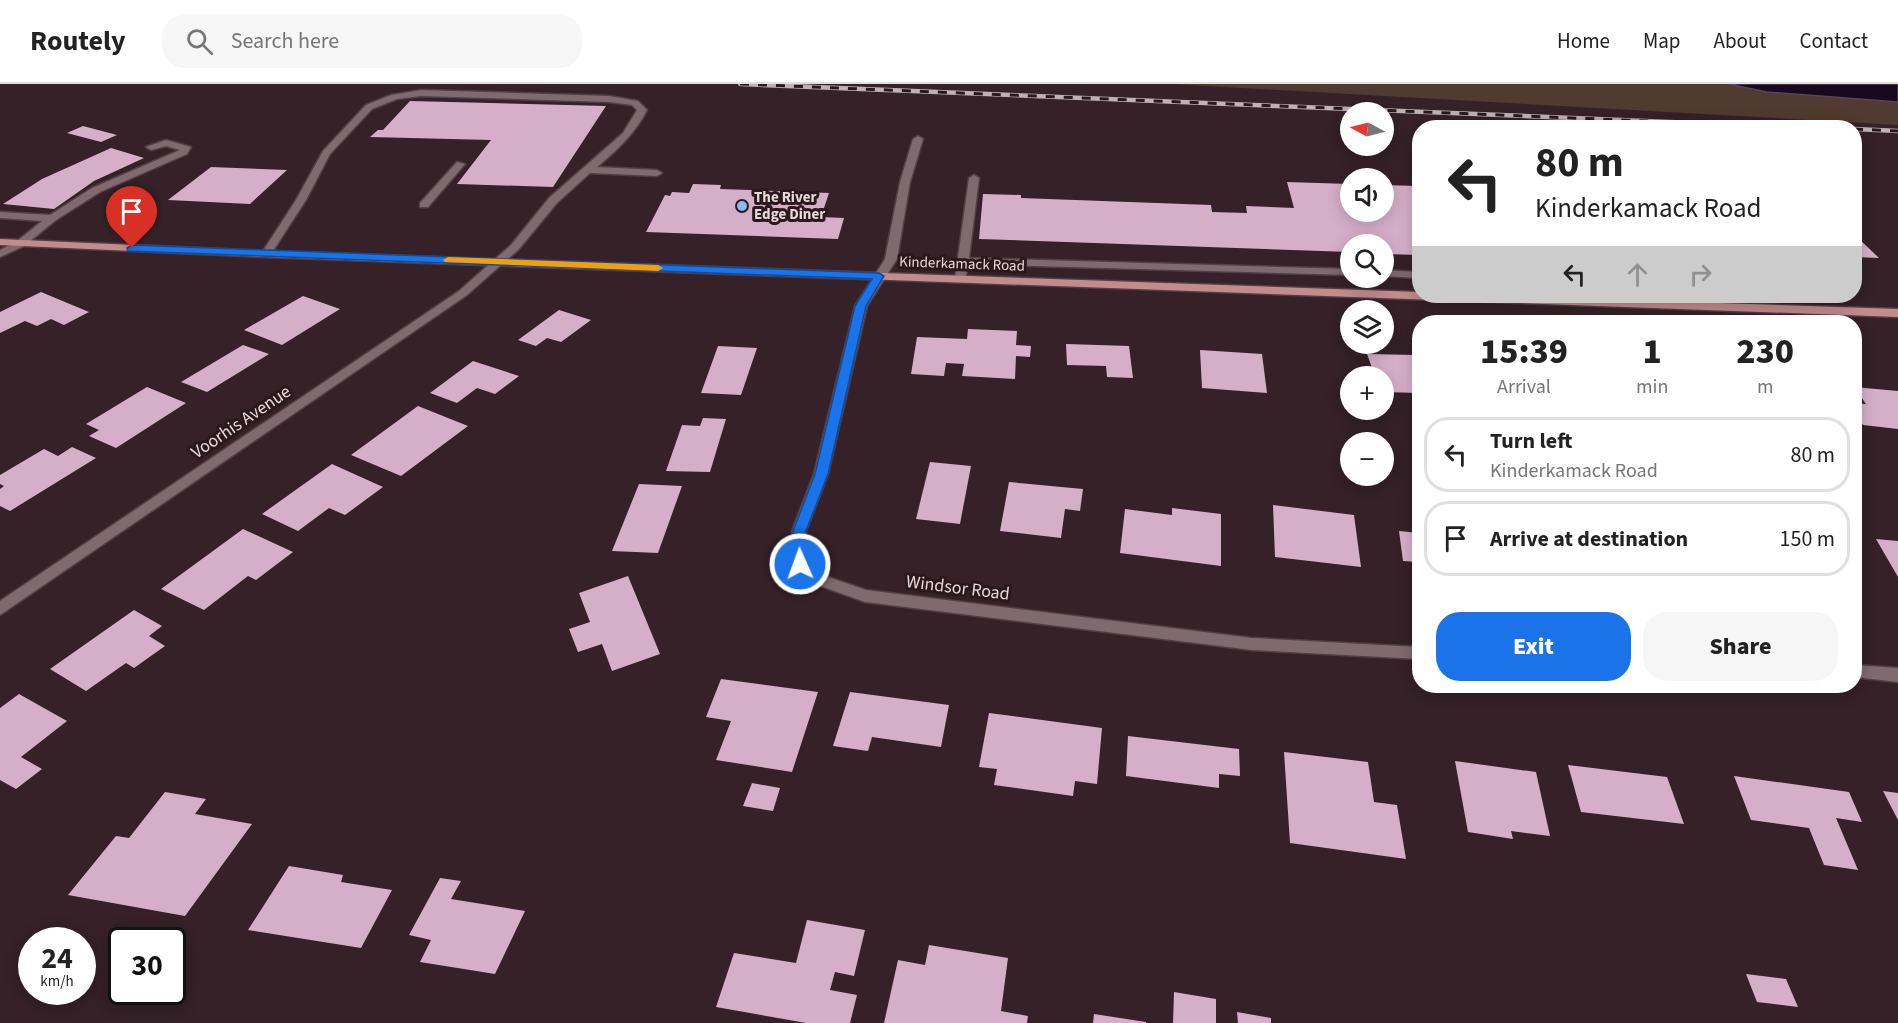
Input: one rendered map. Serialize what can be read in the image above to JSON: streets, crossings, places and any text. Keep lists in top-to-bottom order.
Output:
{
  "streets": {
    "main road": ["Kinderkamack Road"],
    "street": ["Voorhis Avenue", "Windsor Road"]
  },
  "crossings": [
    ["Kinderkamack Road", "Voorhis Avenue"],
    ["Kinderkamack Road", "Windsor Road"]
  ],
  "places": ["The River Edge Diner"],
  "north": "left",
  "page": {
    "header": "Routely",
    "search": "Search here",
    "nav": [
      "Home",
      "Map",
      "About",
      "Contact"
    ],
    "map_buttons": ["+", "−"],
    "turn": ["80 m", "Kinderkamack Road"],
    "eta": [
      "15:39",
      "Arrival",
      "1",
      "min",
      "230",
      "m"
    ],
    "list": [
      {
        "name": "Turn left",
        "note": "Kinderkamack Road",
        "value": "80 m"
      },
      {
        "name": "Arrive at destination",
        "value": "150 m"
      }
    ],
    "buttons": ["Exit", "Share"],
    "speed": "24 km/h",
    "limit": "30"
  }
}
